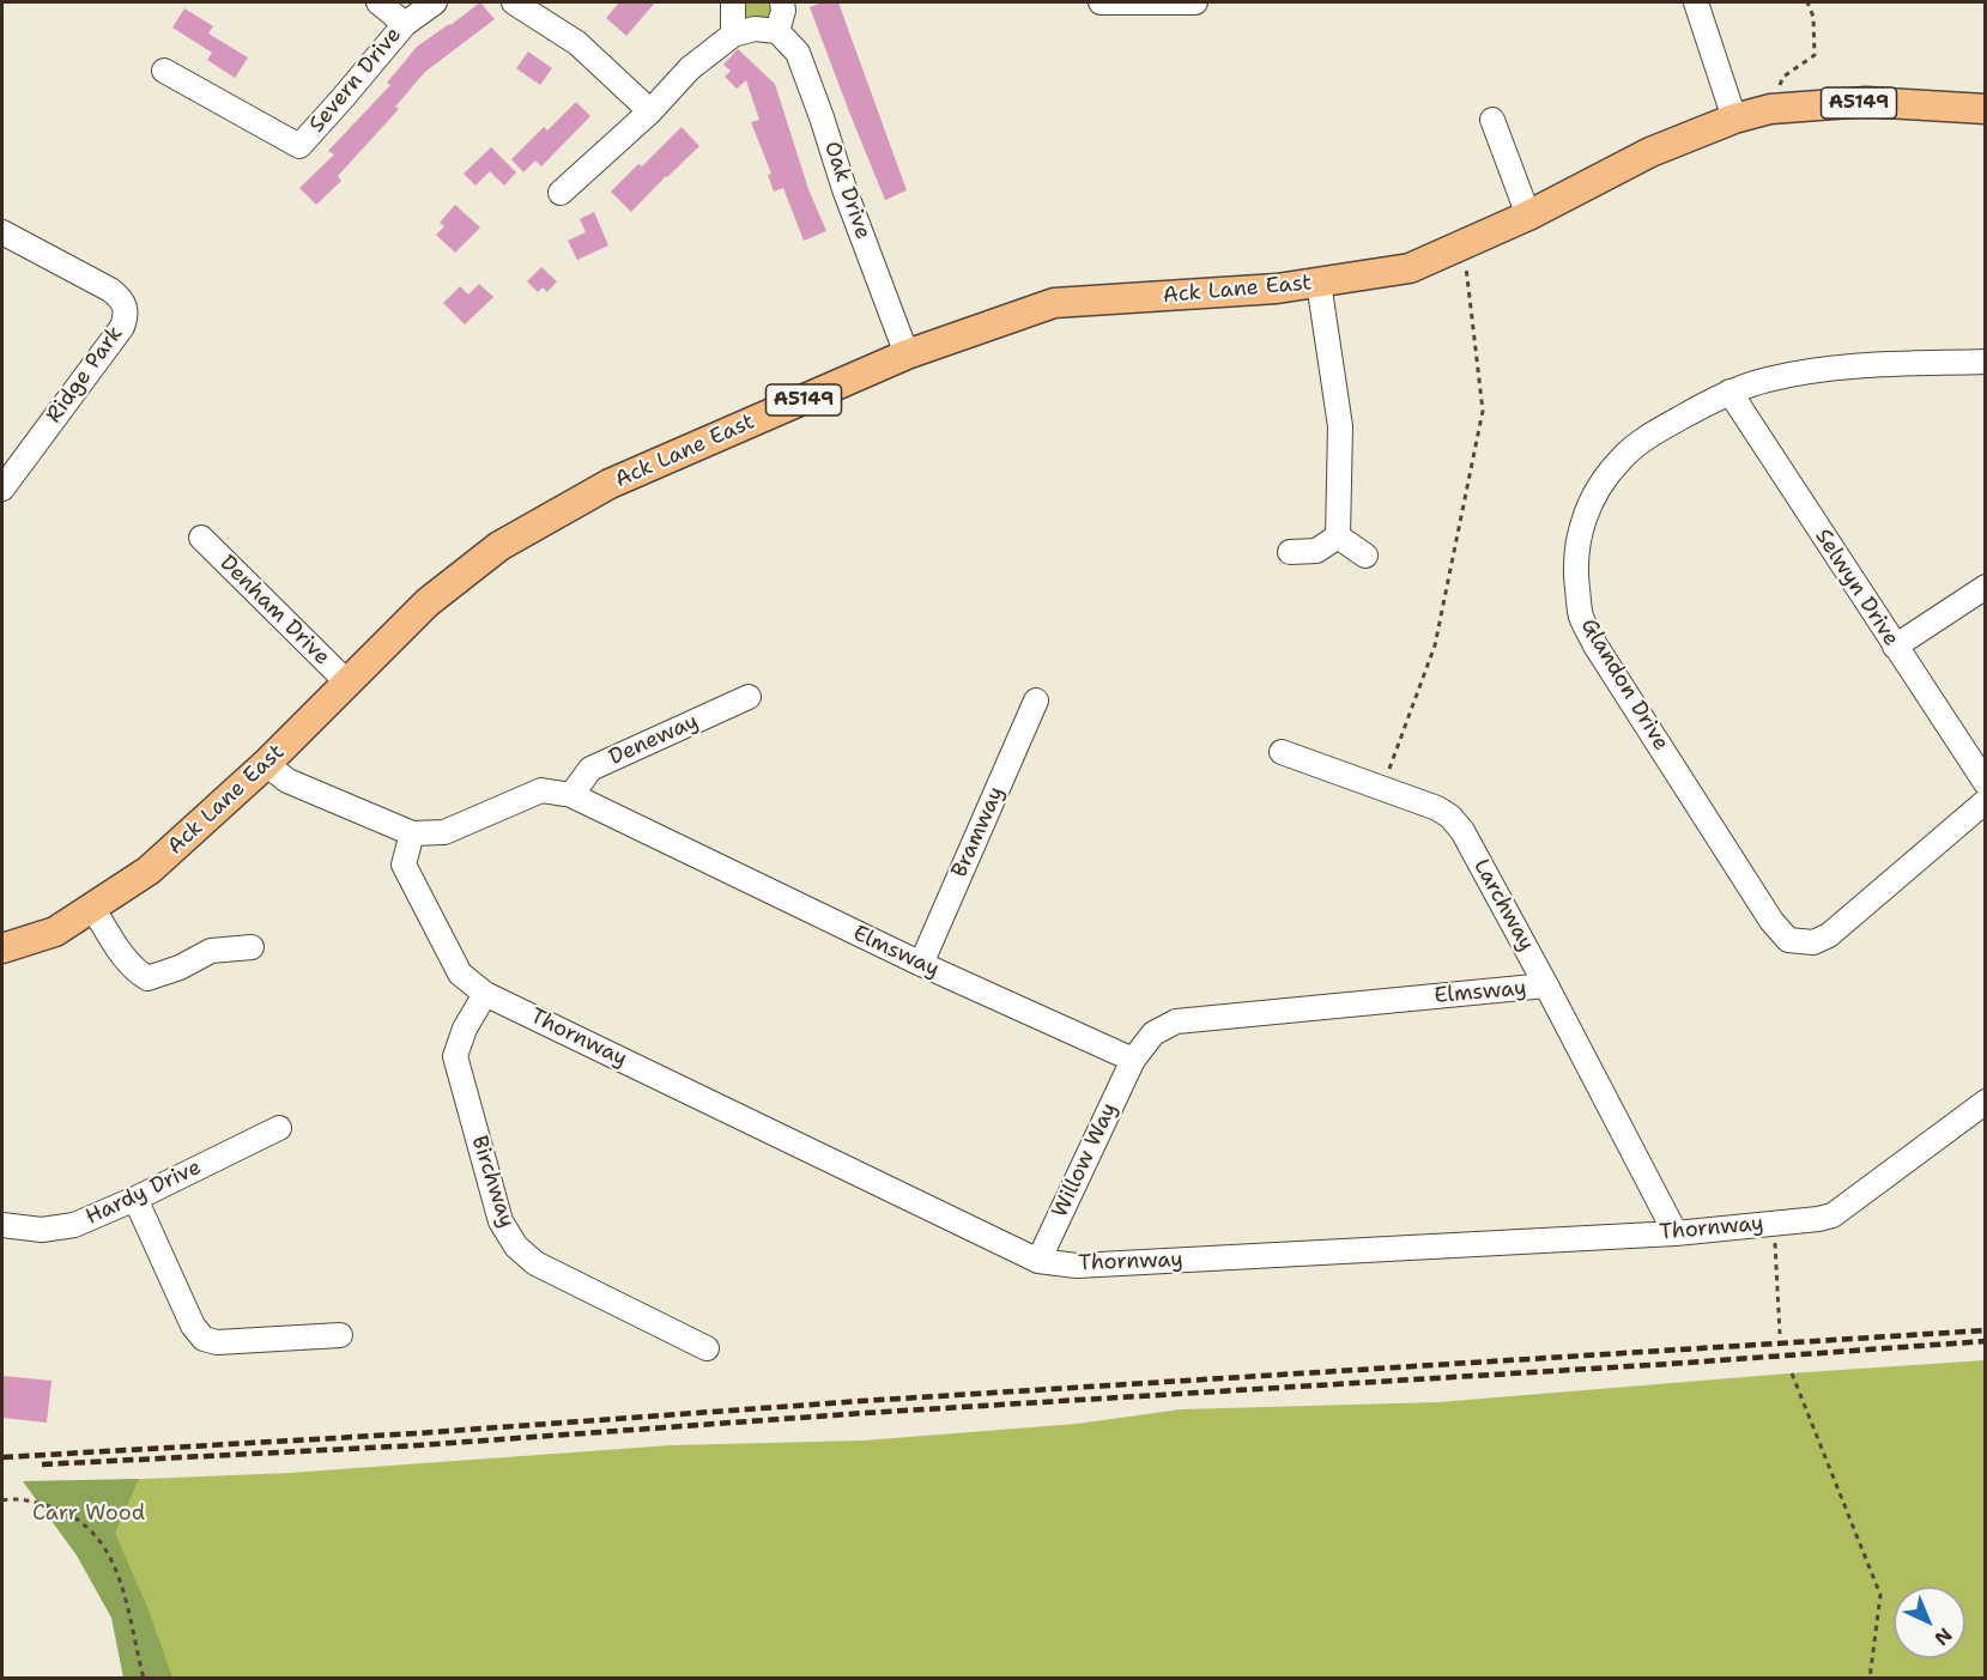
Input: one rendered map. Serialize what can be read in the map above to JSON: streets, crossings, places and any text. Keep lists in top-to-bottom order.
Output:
{
  "streets": {
    "main road": ["A5149", "Ack Lane East"],
    "street": [
      "Severn Drive",
      "Oak Drive",
      "Ridge Park",
      "Selwyn Drive",
      "Denham Drive",
      "Glandon Drive",
      "Deneway",
      "Bramway",
      "Larchway",
      "Elmsway",
      "Thornway",
      "Willow Way",
      "Birchway",
      "Hardy Drive"
    ]
  },
  "crossings": [
    ["A5149", "Ack Lane East"],
    ["Oak Drive", "Ack Lane East"],
    ["Ack Lane East", "Denham Drive"],
    ["Ack Lane East", "Elmsway"],
    ["Selwyn Drive", "Glandon Drive"],
    ["Deneway", "Elmsway"],
    ["Bramway", "Elmsway"],
    ["Larchway", "Elmsway"],
    ["Larchway", "Thornway"],
    ["Elmsway", "Thornway"],
    ["Elmsway", "Willow Way"],
    ["Thornway", "Willow Way"],
    ["Thornway", "Birchway"]
  ],
  "parks": ["Carr Wood"],
  "north": "bottom right"
}
